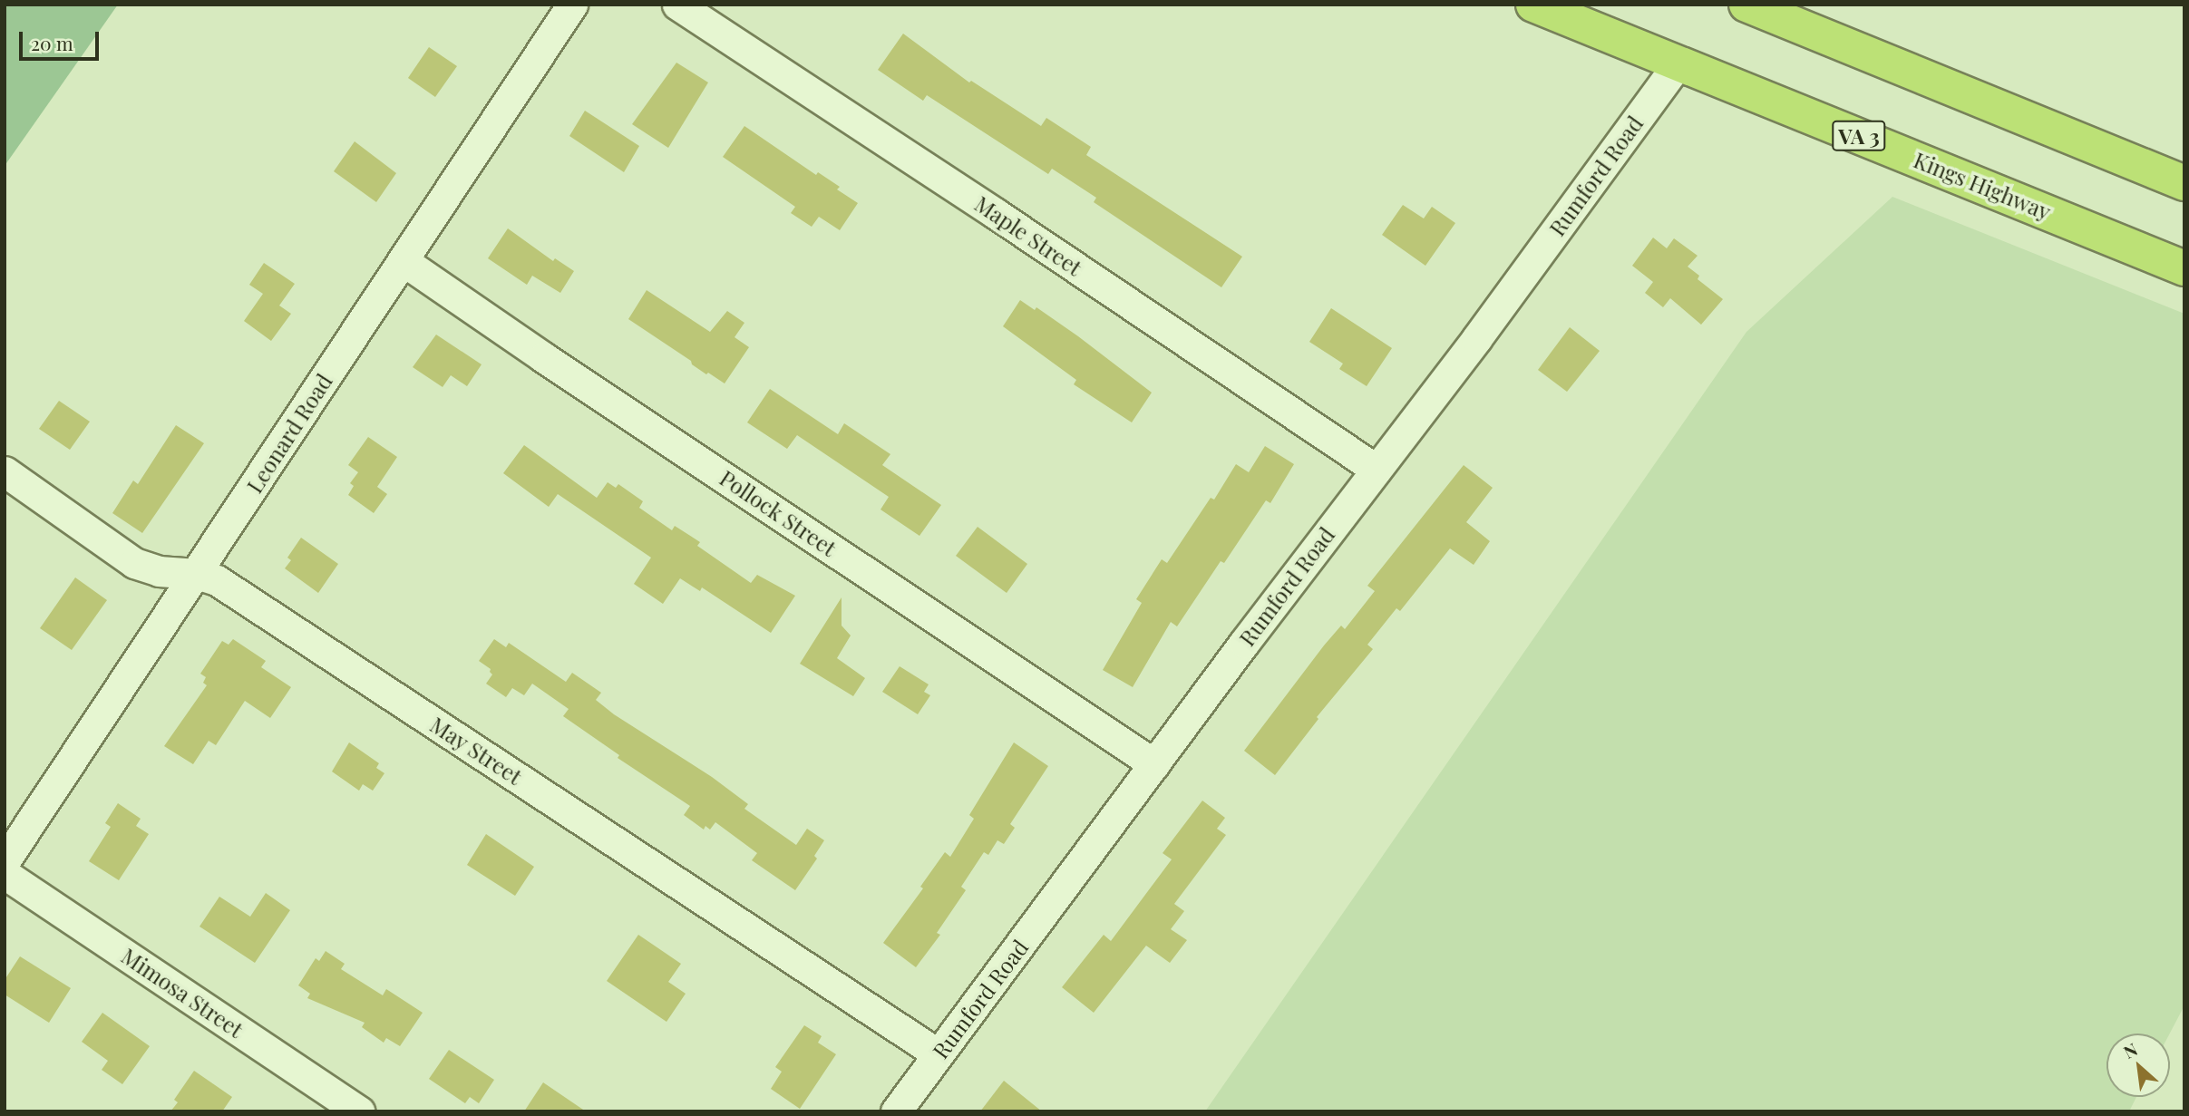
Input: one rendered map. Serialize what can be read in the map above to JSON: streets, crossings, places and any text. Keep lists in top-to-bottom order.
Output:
{
  "streets": {
    "highway": ["VA 3", "Kings Highway"],
    "street": [
      "Rumford Road",
      "Maple Street",
      "Leonard Road",
      "Pollock Street",
      "May Street",
      "Mimosa Street"
    ]
  },
  "crossings": [
    ["Rumford Road", "Kings Highway"],
    ["Rumford Road", "Maple Street"],
    ["Rumford Road", "Pollock Street"],
    ["Rumford Road", "May Street"],
    ["Leonard Road", "Pollock Street"],
    ["Leonard Road", "May Street"]
  ],
  "scale_bar": "20 m",
  "north": "top left"
}
